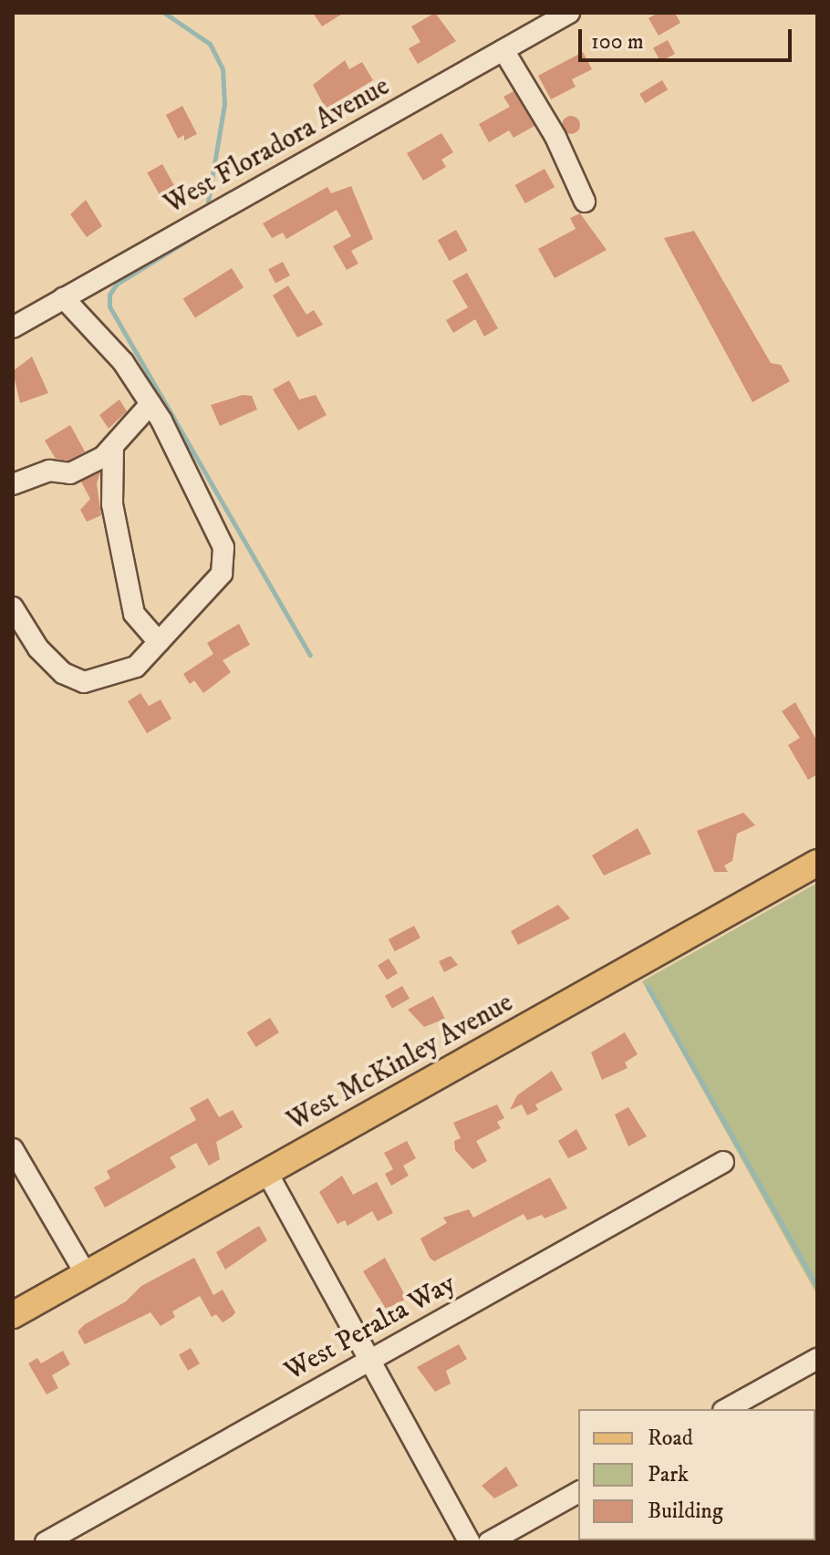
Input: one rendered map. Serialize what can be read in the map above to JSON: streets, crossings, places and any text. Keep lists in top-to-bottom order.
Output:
{
  "streets": {
    "main road": ["West McKinley Avenue"],
    "street": ["West Floradora Avenue", "West Peralta Way"]
  },
  "legend": ["Road", "Park", "Building"],
  "scale_bar": "100 m"
}
